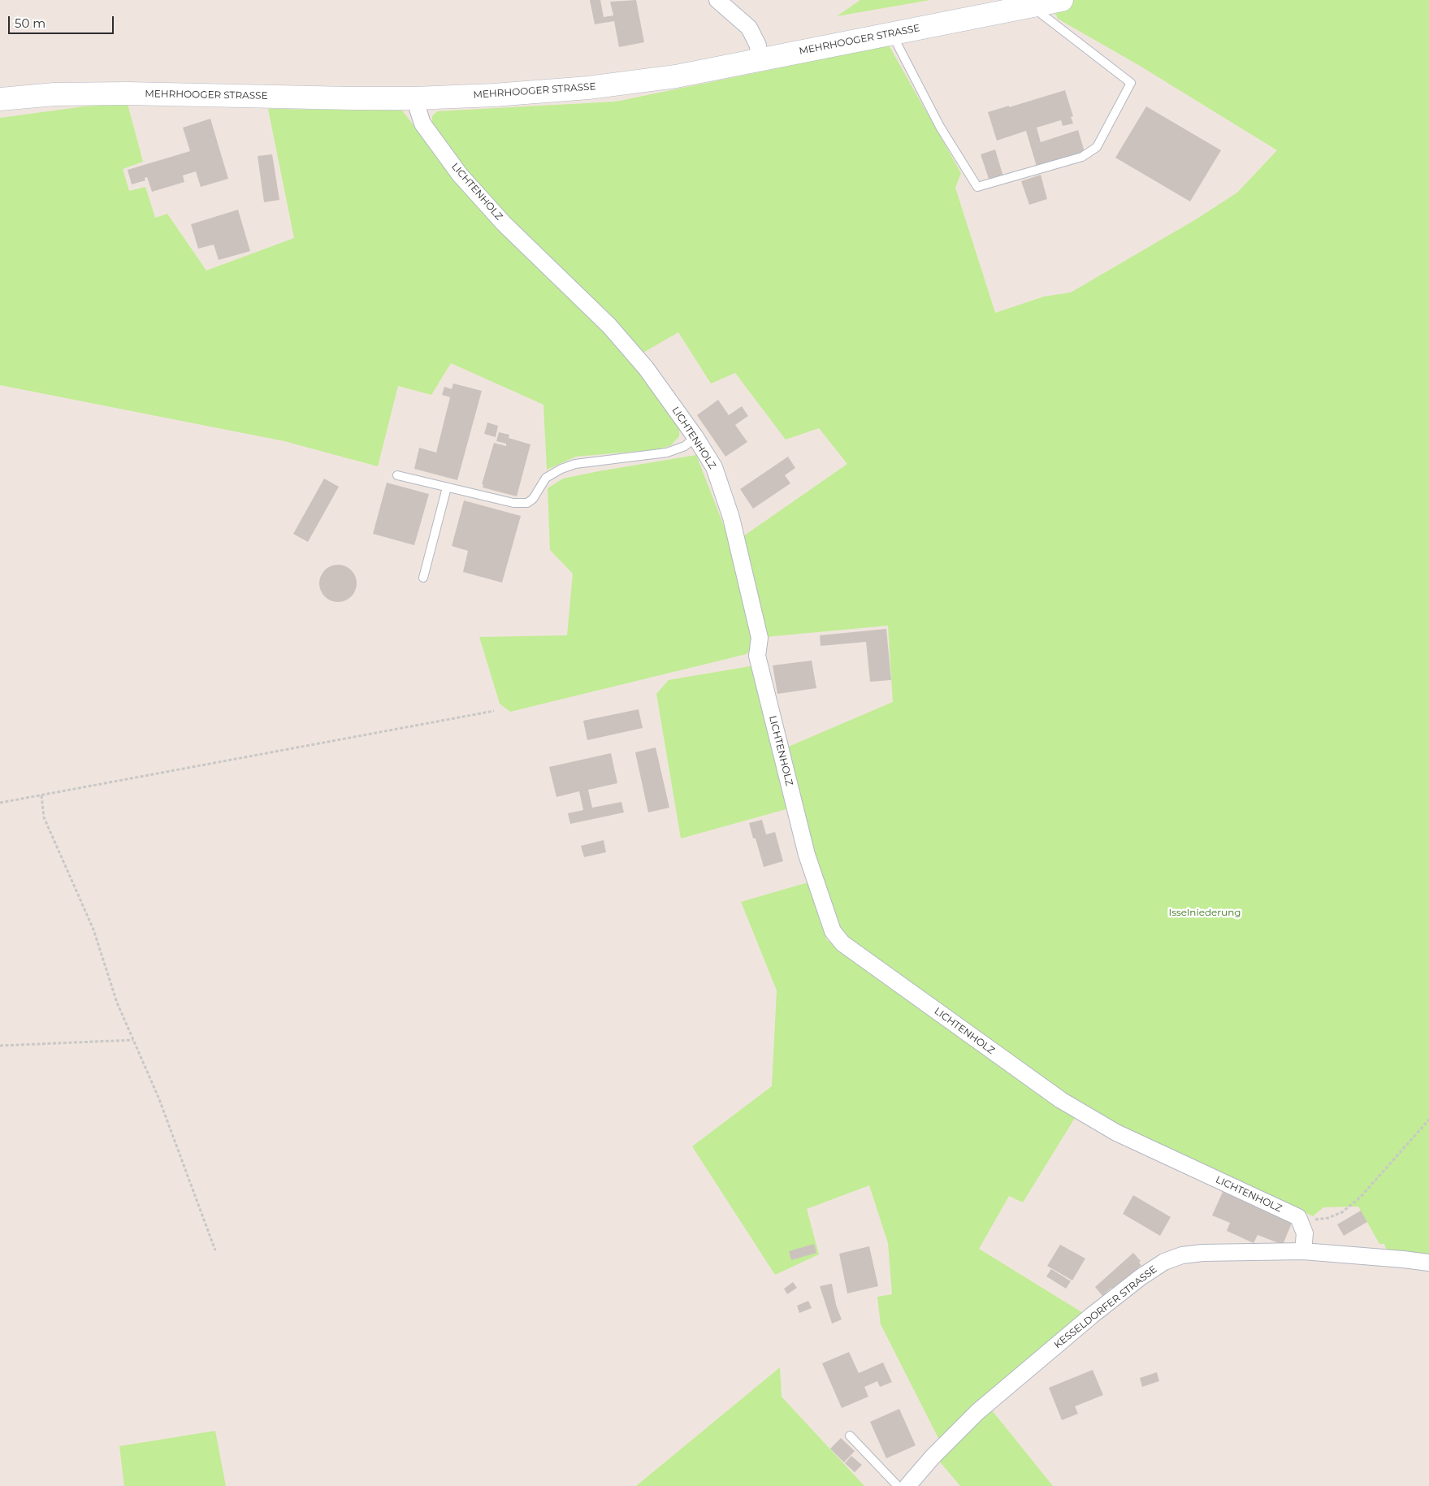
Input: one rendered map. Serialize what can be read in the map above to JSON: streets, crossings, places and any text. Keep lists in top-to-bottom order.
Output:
{
  "streets": {
    "main road": ["MEHRHOOGER STRASSE"],
    "street": ["LICHTENHOLZ", "KESSELDORFER STRASSE"]
  },
  "crossings": [
    ["MEHRHOOGER STRASSE", "LICHTENHOLZ"]
  ],
  "parks": ["Isselniederung"],
  "scale_bar": "50 m"
}
